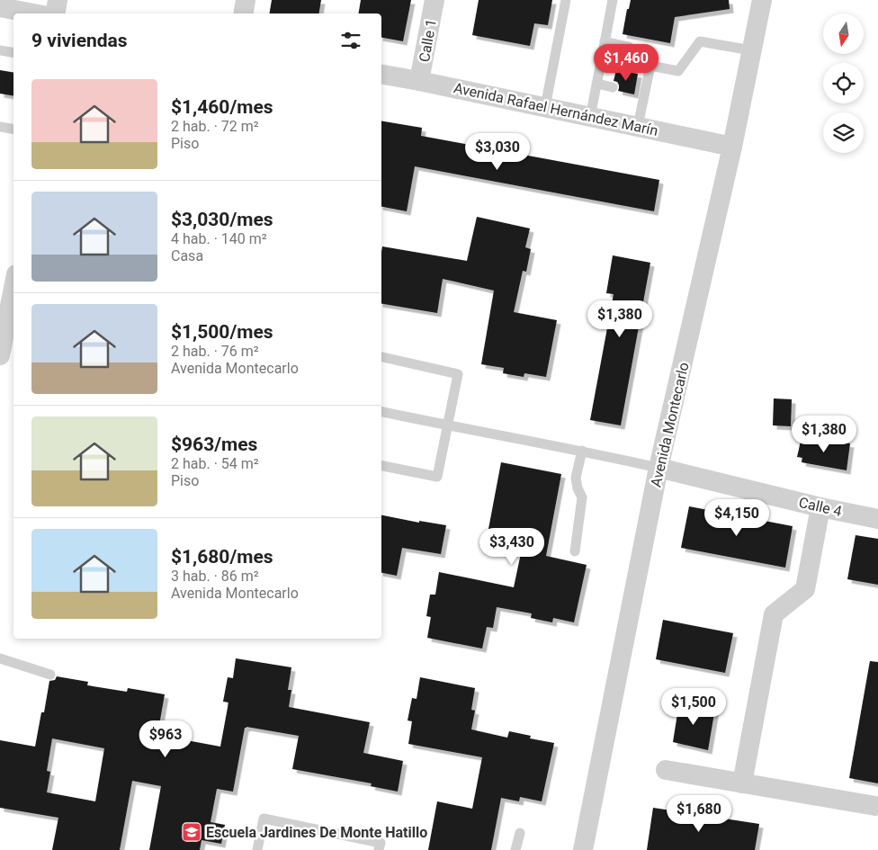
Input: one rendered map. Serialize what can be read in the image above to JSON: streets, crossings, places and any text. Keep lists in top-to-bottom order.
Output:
{
  "streets": {
    "street": [
      "Calle 1",
      "Avenida Rafael Hernández Marín",
      "Avenida Montecarlo",
      "Calle 4"
    ]
  },
  "crossings": [
    ["Calle 1", "Avenida Rafael Hernández Marín"],
    ["Avenida Rafael Hernández Marín", "Avenida Montecarlo"],
    ["Avenida Montecarlo", "Calle 4"]
  ],
  "places": {
    "school or university": ["Escuela Jardines De Monte Hatillo"]
  },
  "north": "bottom",
  "page": {
    "heading": "9 viviendas",
    "price": [
      "$1,460",
      "$3,030",
      "$1,380",
      "$1,380",
      "$4,150",
      "$3,430",
      "$1,500",
      "$963",
      "$1,680"
    ],
    "list": [
      {
        "name": "$1,460/mes",
        "note": "2 hab. · 72 m² · Piso"
      },
      {
        "name": "$3,030/mes",
        "note": "4 hab. · 140 m² · Casa"
      },
      {
        "name": "$1,500/mes",
        "note": "2 hab. · 76 m² · Avenida Montecarlo"
      },
      {
        "name": "$963/mes",
        "note": "2 hab. · 54 m² · Piso"
      },
      {
        "name": "$1,680/mes",
        "note": "3 hab. · 86 m² · Avenida Montecarlo"
      }
    ]
  }
}
